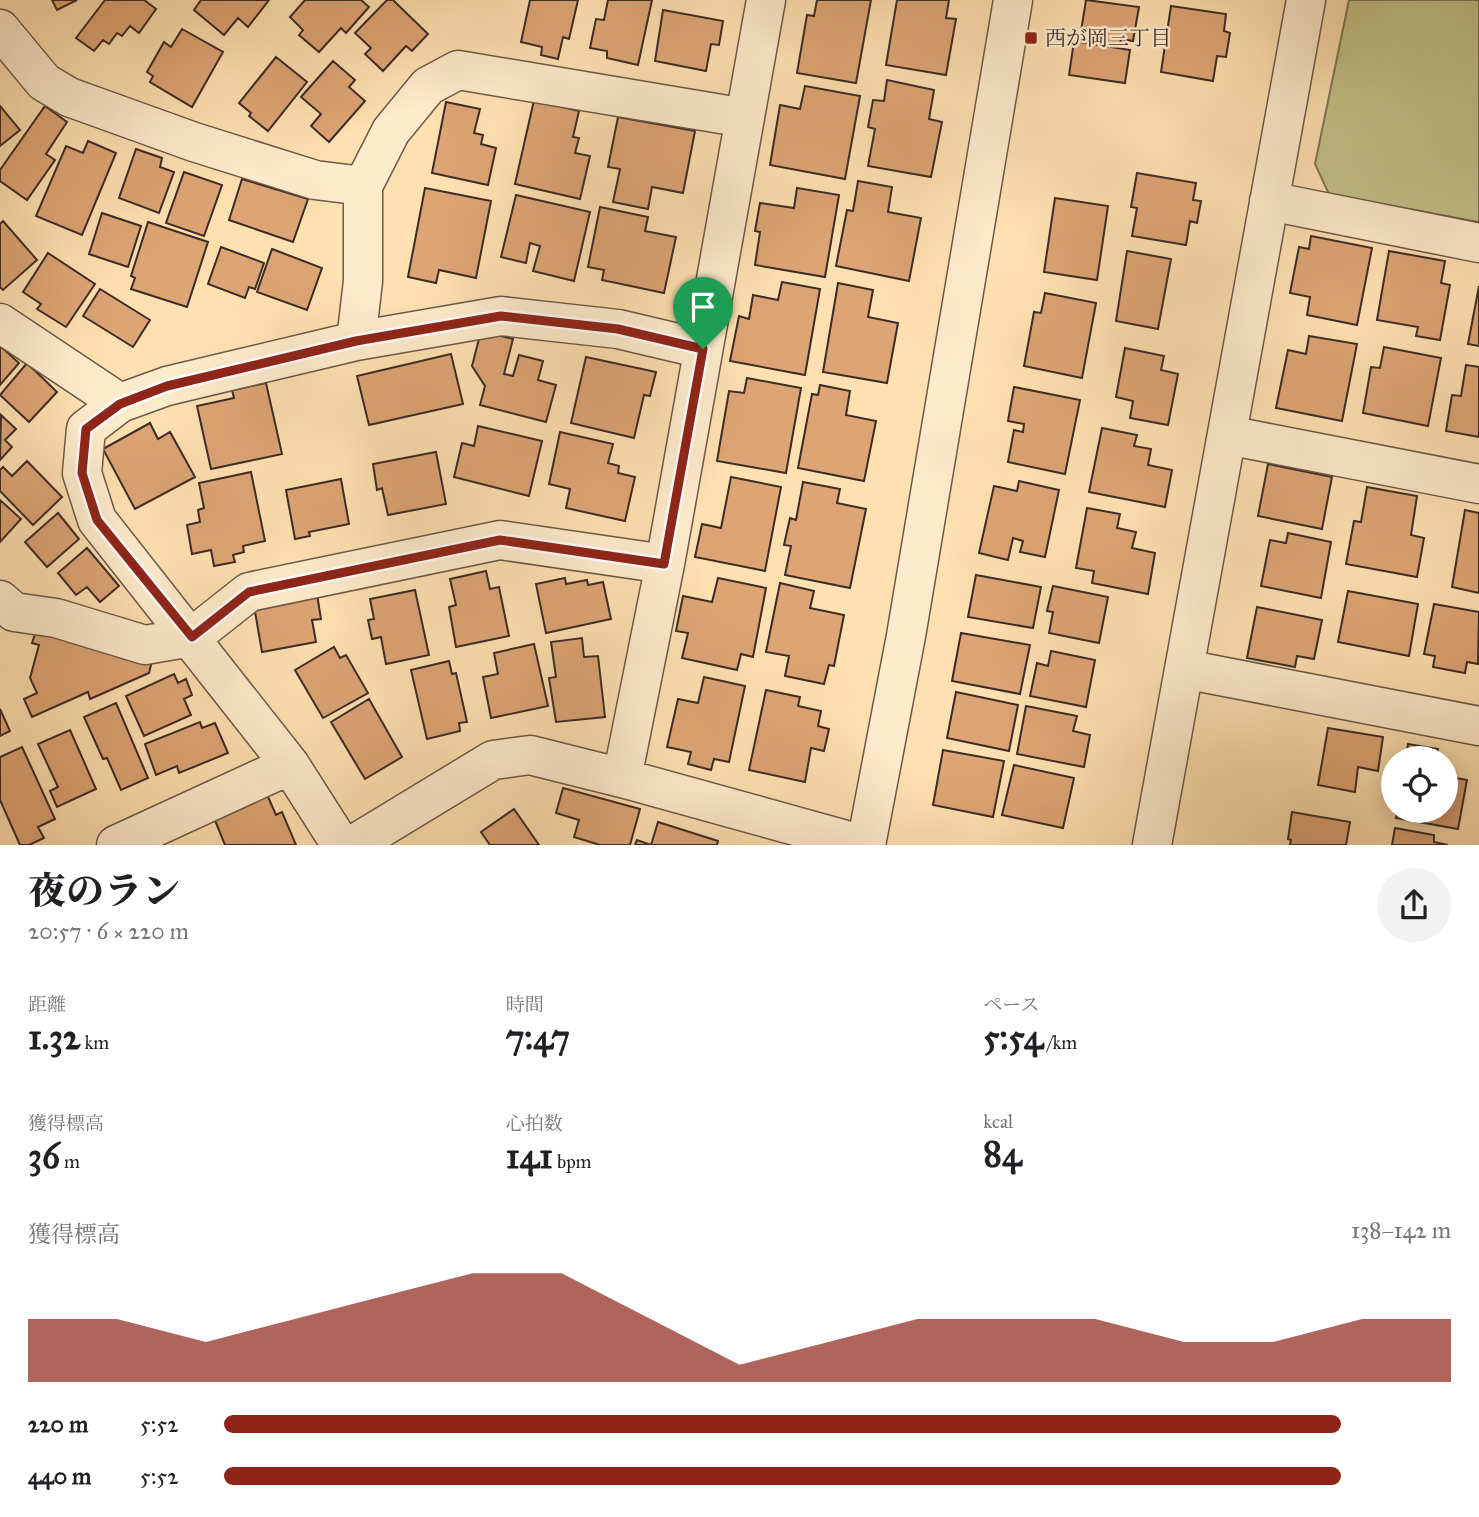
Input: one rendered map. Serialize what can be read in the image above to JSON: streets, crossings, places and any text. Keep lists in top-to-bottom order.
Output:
{
  "places": {
    "transit": ["西が岡三丁目"]
  },
  "page": {
    "heading": ["夜のラン", "20:57 · 6 × 220 m"],
    "stats": [
      ["距離", "1.32 km"],
      ["時間", "7:47"],
      ["ペース", "5:54 /km"],
      ["獲得標高", "36 m"],
      ["心拍数", "141 bpm"],
      ["kcal", "84"]
    ],
    "chart": ["獲得標高", "138–142 m"],
    "list": [
      {
        "name": "220 m",
        "note": "5:52"
      },
      {
        "name": "440 m",
        "note": "5:52"
      }
    ]
  }
}
